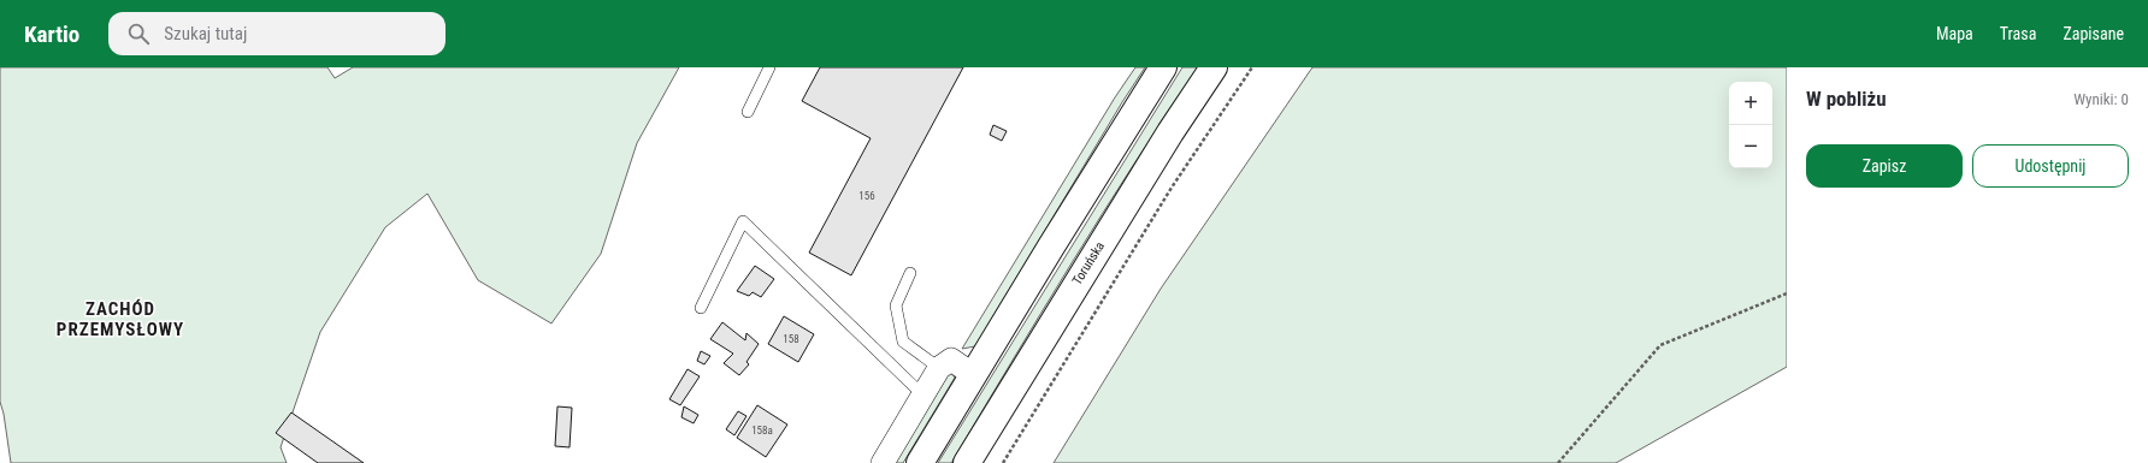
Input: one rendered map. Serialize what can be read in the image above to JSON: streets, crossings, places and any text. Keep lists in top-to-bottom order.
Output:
{
  "streets": {
    "main road": ["Toruńska"]
  },
  "districts": ["ZACHÓD PRZEMYSŁOWY"],
  "house_numbers": ["156", "158", "158a"],
  "page": {
    "header": "Kartio",
    "search": "Szukaj tutaj",
    "nav": ["Mapa", "Trasa", "Zapisane"],
    "heading": ["W pobliżu", "Wyniki: 0"],
    "map_buttons": ["+", "−"],
    "buttons": ["Zapisz", "Udostępnij"]
  }
}
